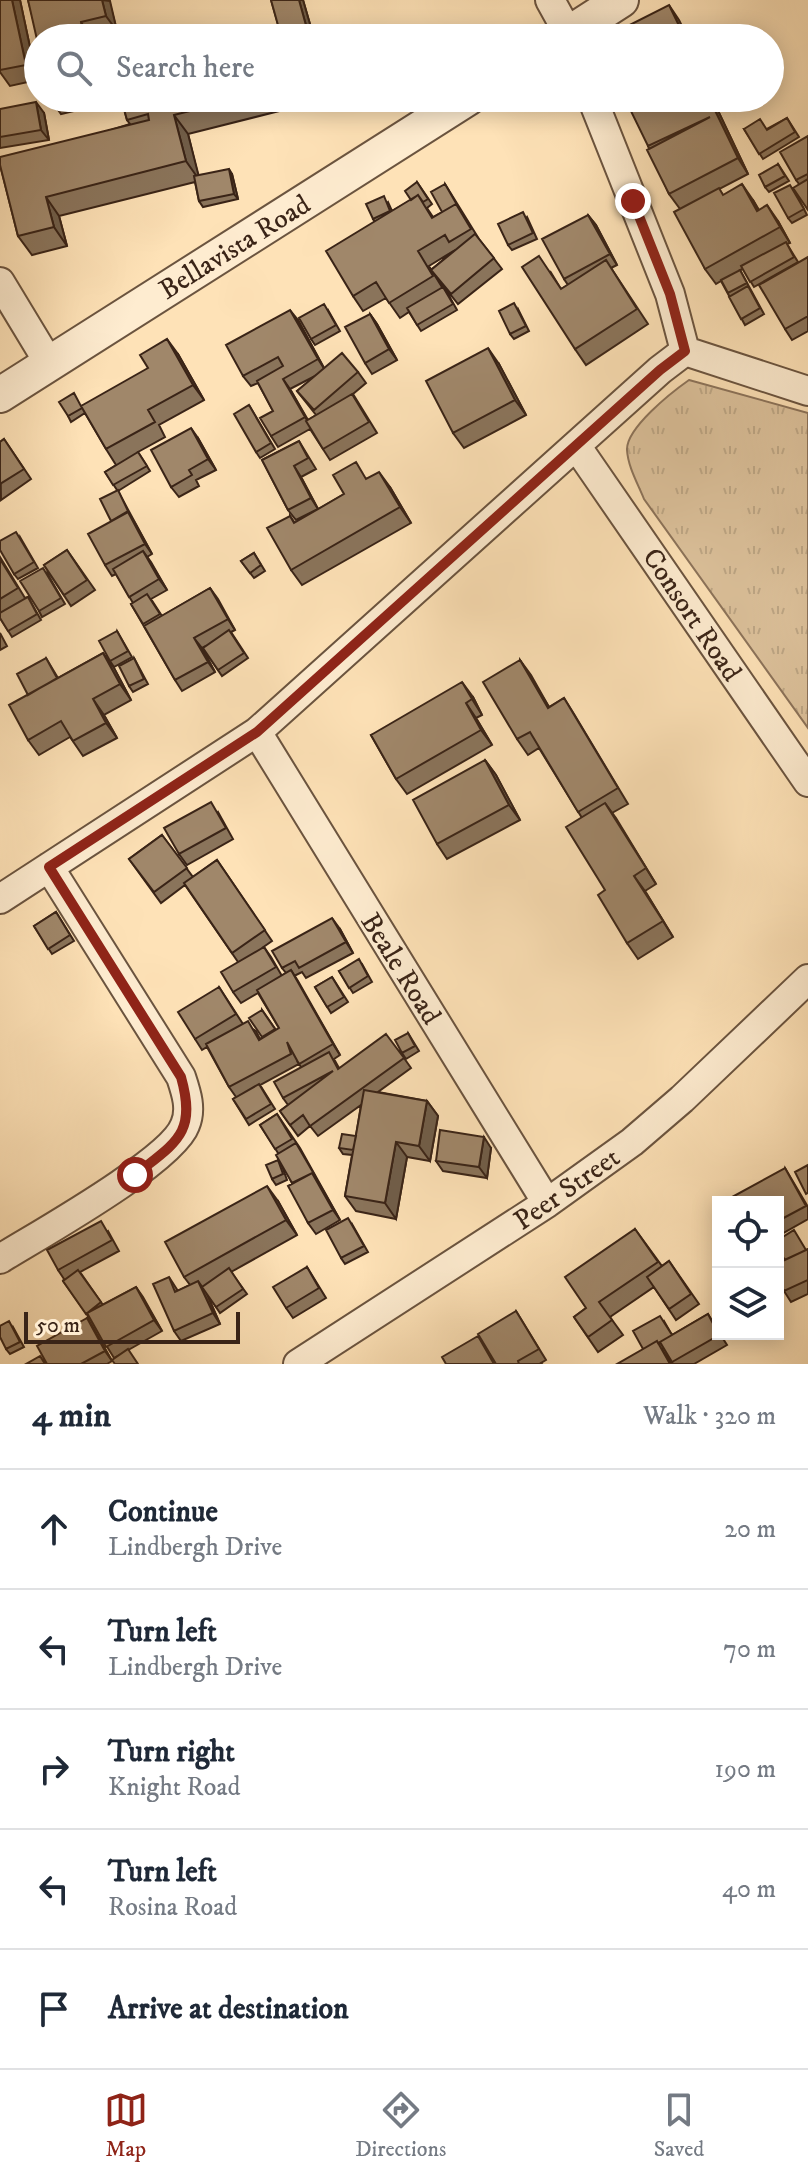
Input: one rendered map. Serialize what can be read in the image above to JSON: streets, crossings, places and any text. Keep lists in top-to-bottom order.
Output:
{
  "streets": {
    "street": [
      "Bellavista Road",
      "Consort Road",
      "Beale Road",
      "Peer Street"
    ]
  },
  "crossings": [
    ["Beale Road", "Peer Street"]
  ],
  "scale_bar": "50 m",
  "page": {
    "search": "Search here",
    "scale": "50 m",
    "heading": ["4 min", "Walk · 320 m"],
    "list": [
      ["Continue", "Lindbergh Drive", "20 m"],
      ["Turn left", "Lindbergh Drive", "70 m"],
      ["Turn right", "Knight Road", "190 m"],
      ["Turn left", "Rosina Road", "40 m"],
      "Arrive at destination"
    ],
    "nav": ["Map", "Directions", "Saved"]
  }
}
